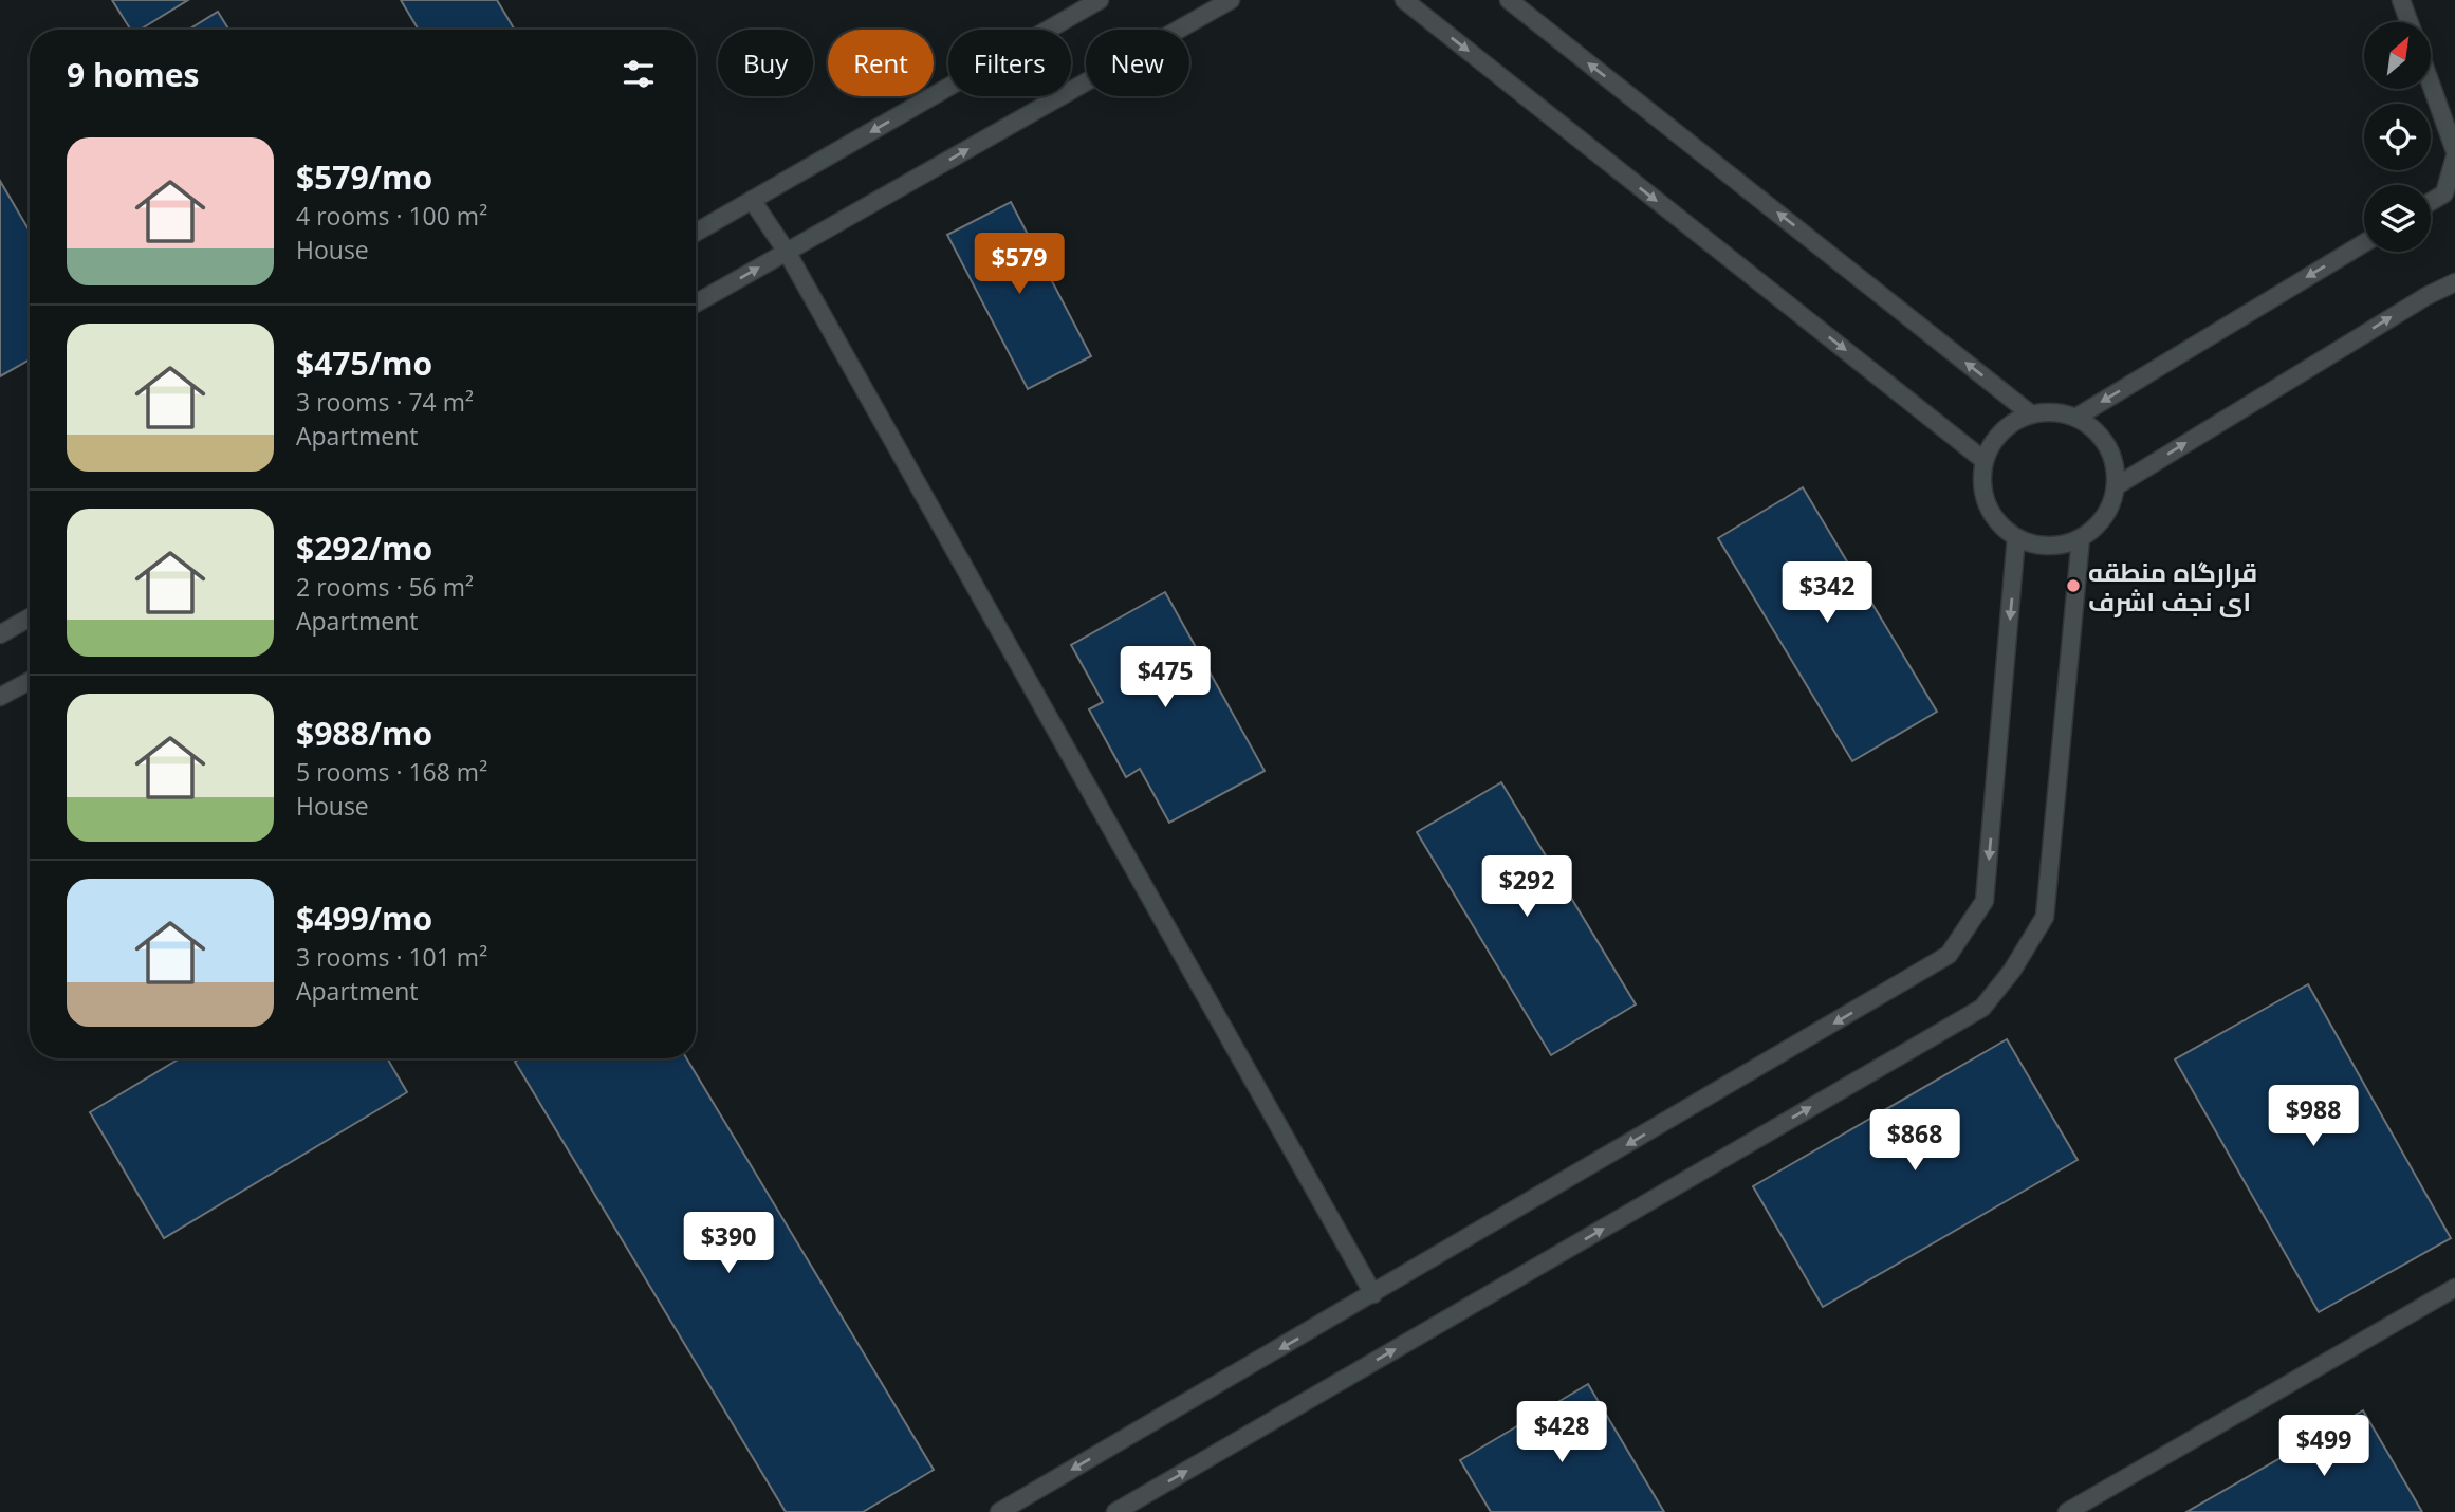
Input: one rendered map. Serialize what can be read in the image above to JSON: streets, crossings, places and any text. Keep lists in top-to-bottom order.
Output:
{
  "places": ["قرارگاه منطقه ای نجف اشرف"],
  "north": "top right",
  "page": {
    "chip": [
      "Buy",
      "Rent",
      "Filters",
      "New"
    ],
    "heading": "9 homes",
    "list": [
      {
        "name": "$579/mo",
        "note": "4 rooms · 100 m² · House"
      },
      {
        "name": "$475/mo",
        "note": "3 rooms · 74 m² · Apartment"
      },
      {
        "name": "$292/mo",
        "note": "2 rooms · 56 m² · Apartment"
      },
      {
        "name": "$988/mo",
        "note": "5 rooms · 168 m² · House"
      },
      {
        "name": "$499/mo",
        "note": "3 rooms · 101 m² · Apartment"
      }
    ],
    "price": [
      "$579",
      "$342",
      "$475",
      "$292",
      "$988",
      "$868",
      "$390",
      "$428",
      "$499"
    ]
  }
}
